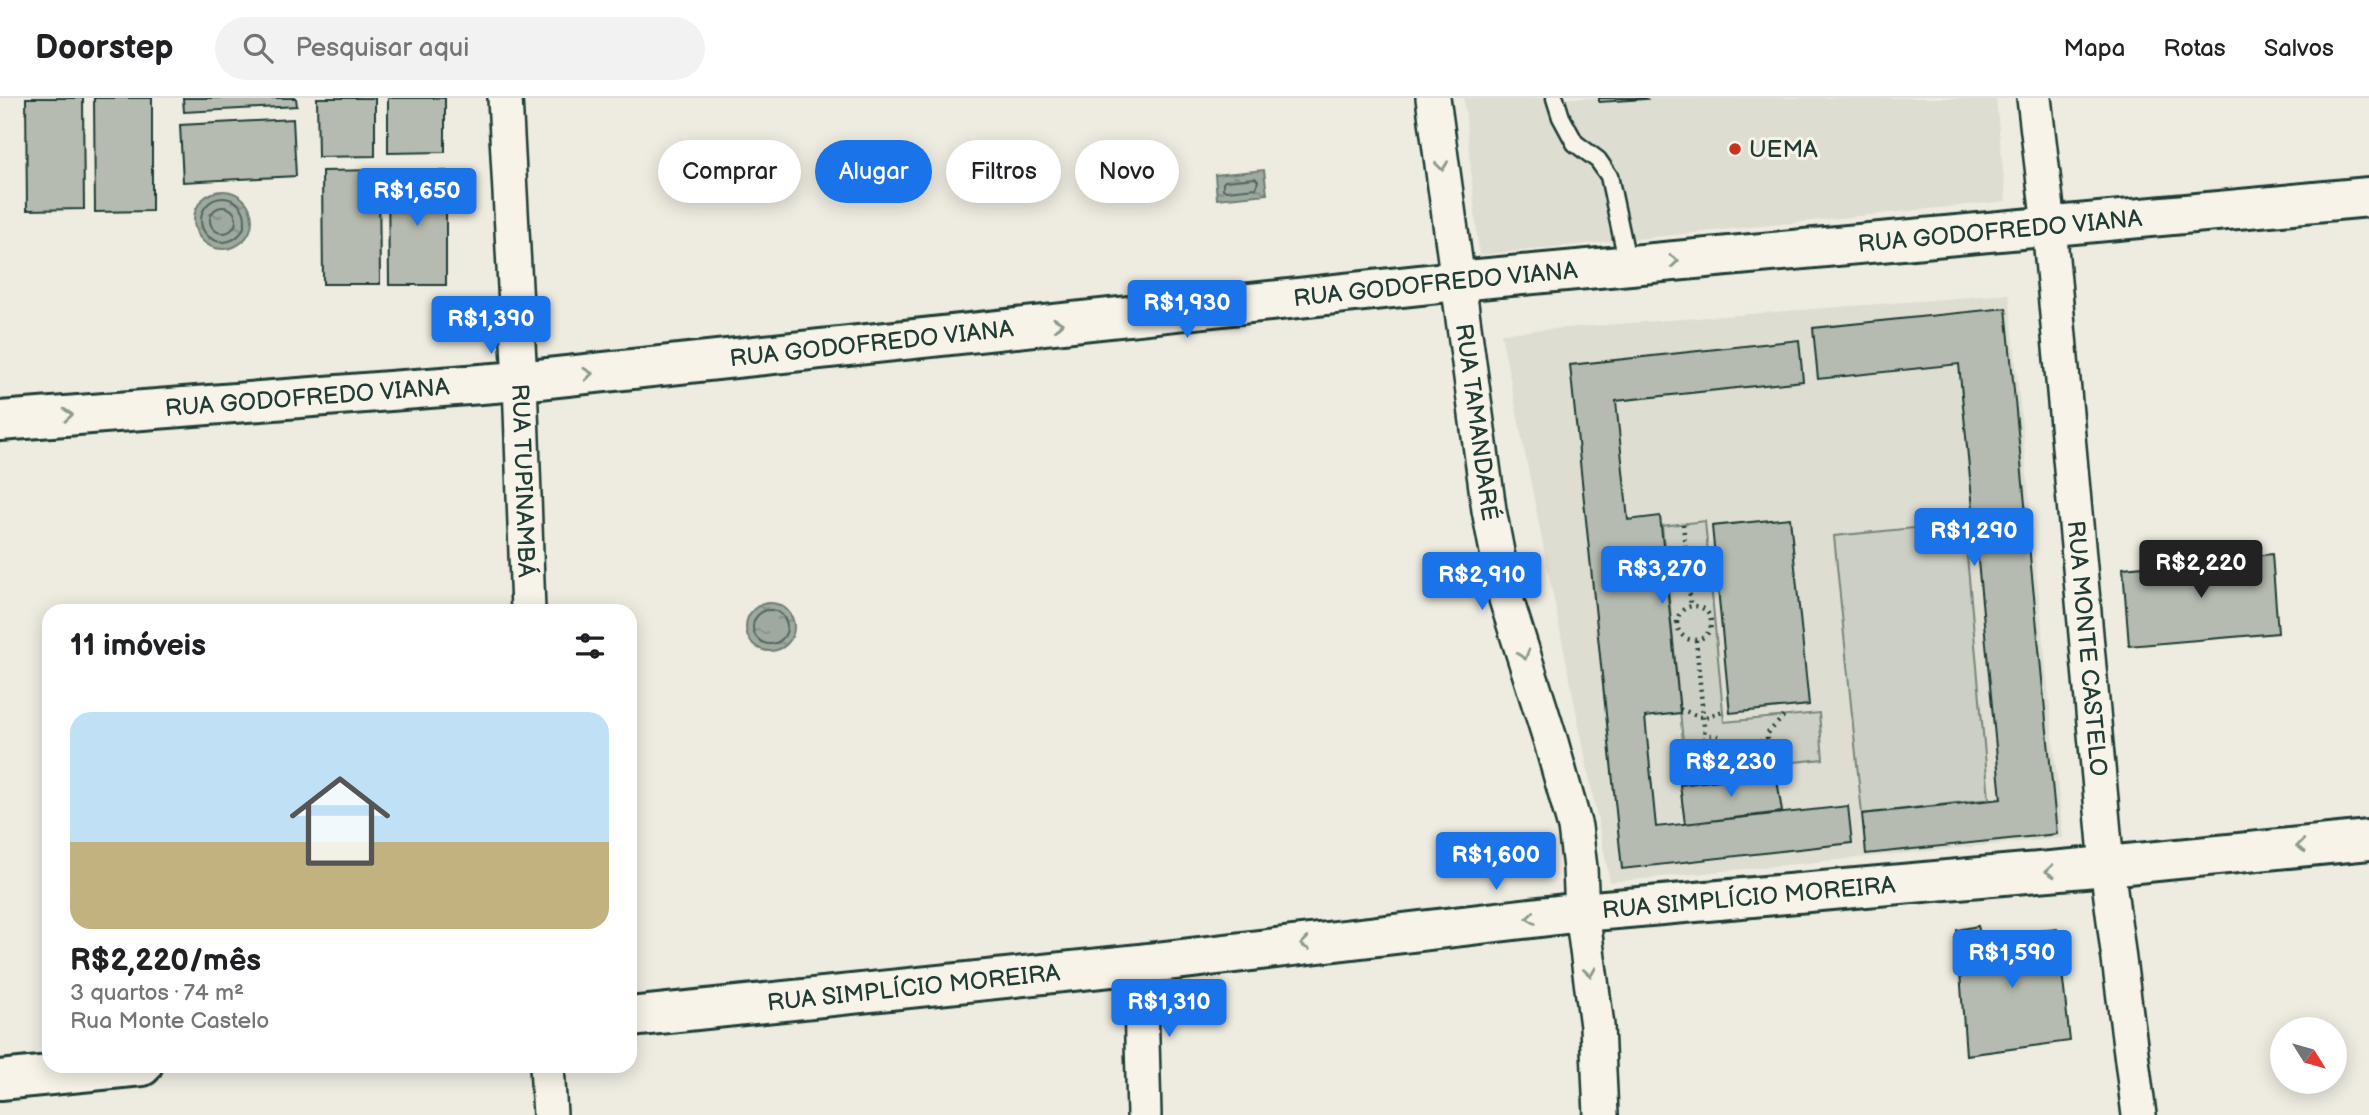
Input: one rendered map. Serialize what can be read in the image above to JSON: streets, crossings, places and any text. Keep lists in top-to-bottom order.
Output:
{
  "streets": {
    "street": [
      "RUA GODOFREDO VIANA",
      "RUA TAMANDARÉ",
      "RUA TUPINAMBÁ",
      "RUA MONTE CASTELO",
      "RUA SIMPLÍCIO MOREIRA"
    ]
  },
  "crossings": [
    ["RUA GODOFREDO VIANA", "RUA TAMANDARÉ"],
    ["RUA GODOFREDO VIANA", "RUA TUPINAMBÁ"],
    ["RUA GODOFREDO VIANA", "RUA MONTE CASTELO"],
    ["RUA TAMANDARÉ", "RUA SIMPLÍCIO MOREIRA"],
    ["RUA MONTE CASTELO", "RUA SIMPLÍCIO MOREIRA"]
  ],
  "one_way": ["RUA GODOFREDO VIANA", "RUA TAMANDARÉ", "RUA SIMPLÍCIO MOREIRA"],
  "places": ["UEMA"],
  "north": "bottom right",
  "page": {
    "header": "Doorstep",
    "search": "Pesquisar aqui",
    "nav": ["Mapa", "Rotas", "Salvos"],
    "chip": [
      "Comprar",
      "Alugar",
      "Filtros",
      "Novo"
    ],
    "price": [
      "R$1,650",
      "R$1,930",
      "R$1,390",
      "R$1,290",
      "R$2,220",
      "R$3,270",
      "R$2,910",
      "R$2,230",
      "R$1,600",
      "R$1,590",
      "R$1,310"
    ],
    "heading": "11 imóveis",
    "list": [
      {
        "name": "R$2,220/mês",
        "note": "3 quartos · 74 m² · Rua Monte Castelo"
      }
    ]
  }
}
